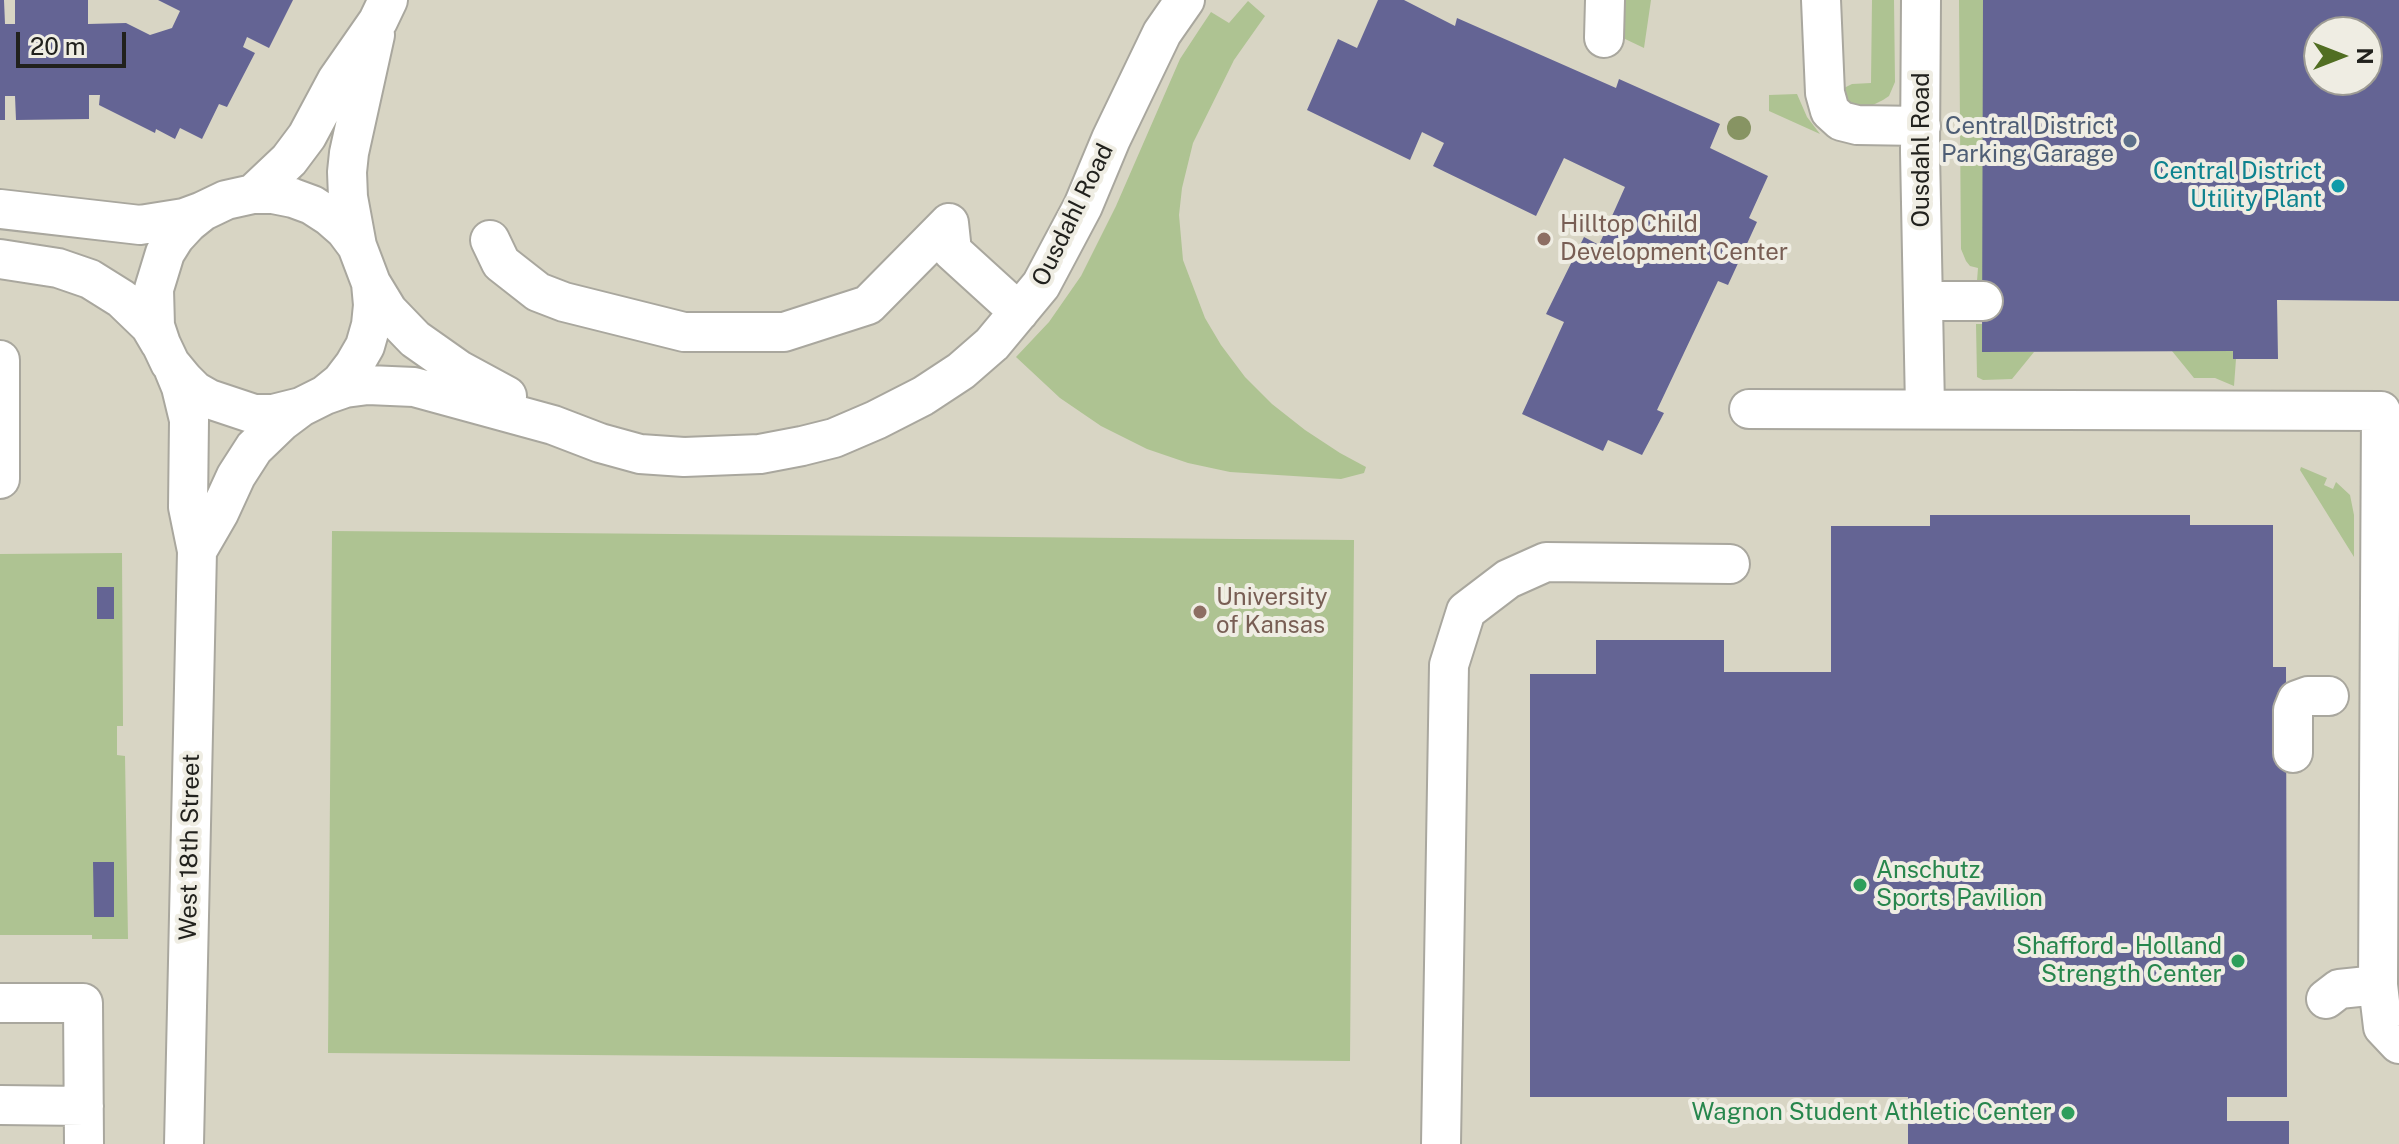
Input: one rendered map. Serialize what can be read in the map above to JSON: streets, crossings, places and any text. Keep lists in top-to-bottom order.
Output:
{
  "streets": {
    "street": ["Ousdahl Road", "West 18th Street"]
  },
  "crossings": [
    ["Ousdahl Road", "West 18th Street"]
  ],
  "places": [
    "Central District Parking Garage",
    "Central District Utility Plant",
    "Hilltop Child Development Center",
    "University of Kansas",
    "Anschutz Sports Pavilion",
    "Shafford - Holland Strength Center",
    "Wagnon Student Athletic Center"
  ],
  "scale_bar": "20 m",
  "north": "right"
}
